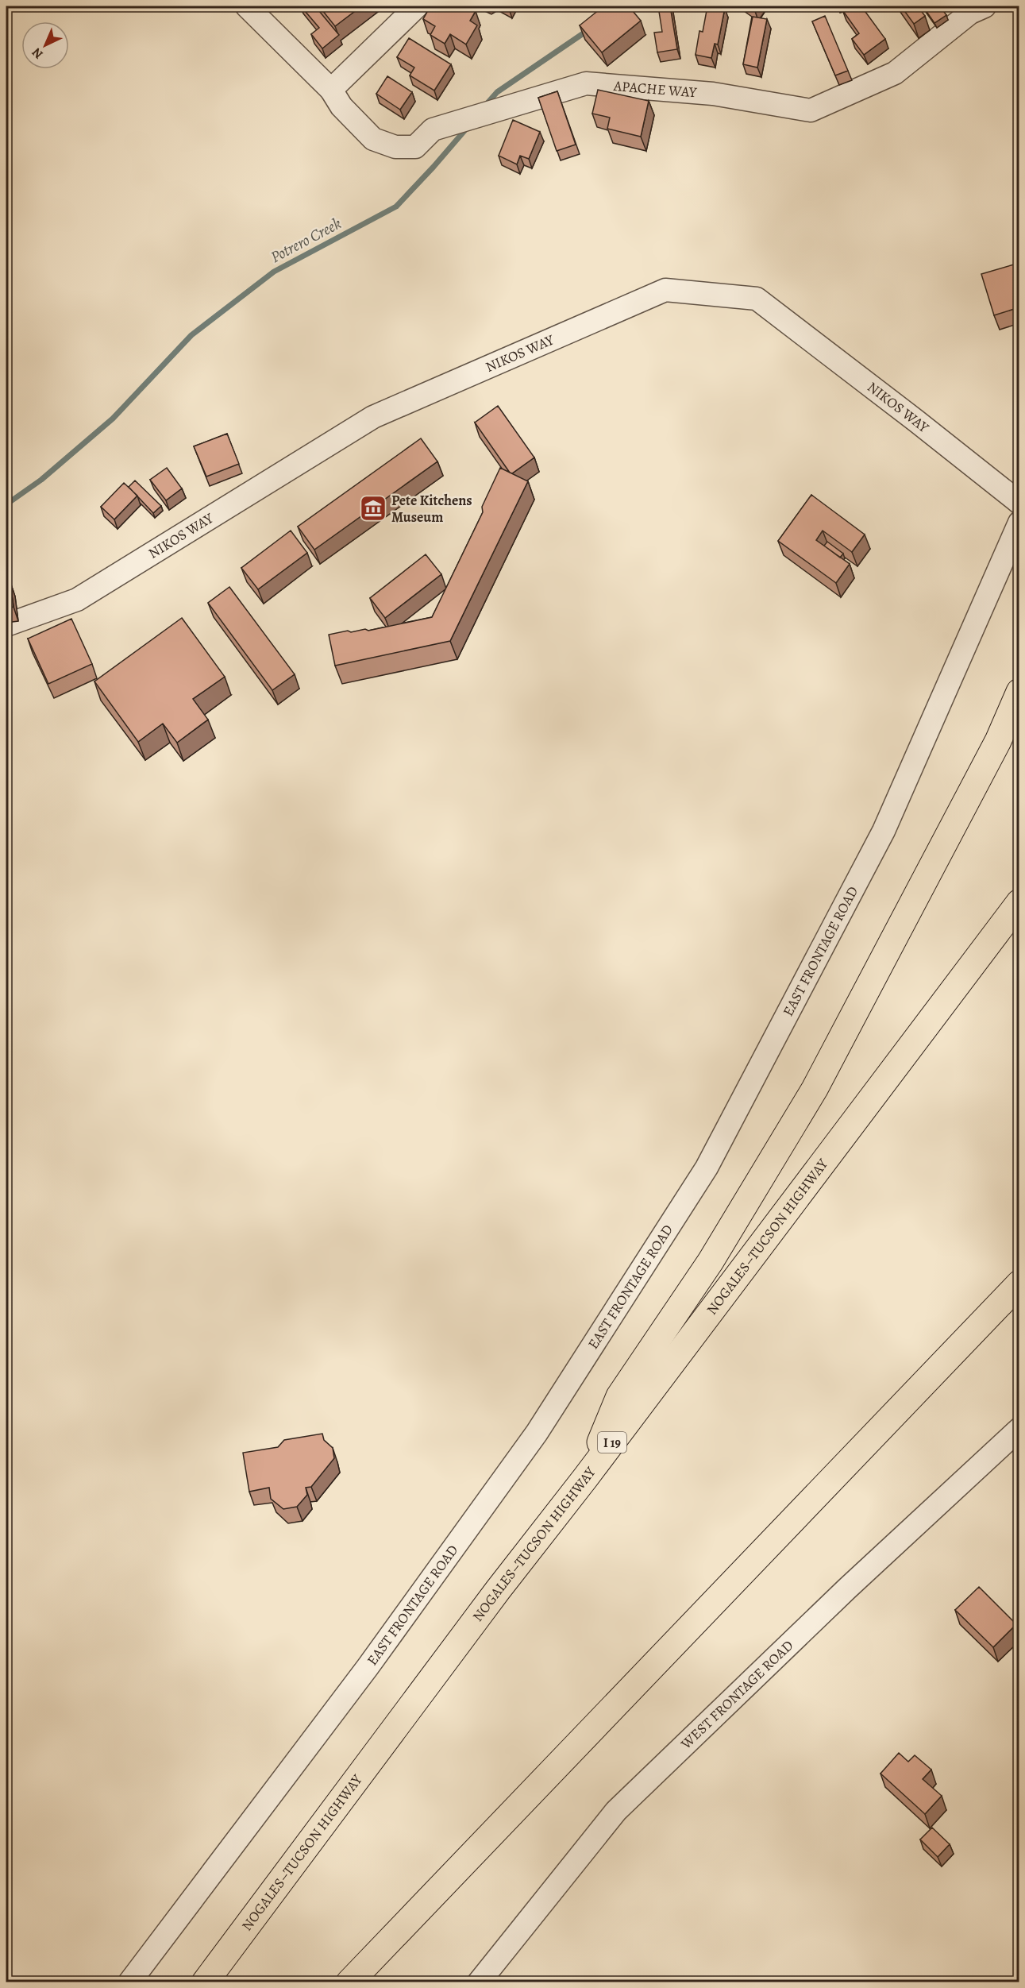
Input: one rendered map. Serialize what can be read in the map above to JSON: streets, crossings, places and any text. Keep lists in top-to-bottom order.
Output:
{
  "streets": {
    "highway": ["NOGALES–TUCSON HIGHWAY", "I 19"],
    "street": [
      "APACHE WAY",
      "NIKOS WAY",
      "EAST FRONTAGE ROAD",
      "WEST FRONTAGE ROAD"
    ]
  },
  "water": ["Potrero Creek"],
  "places": {
    "museum": ["Pete Kitchens Museum"]
  },
  "north": "bottom left"
}
